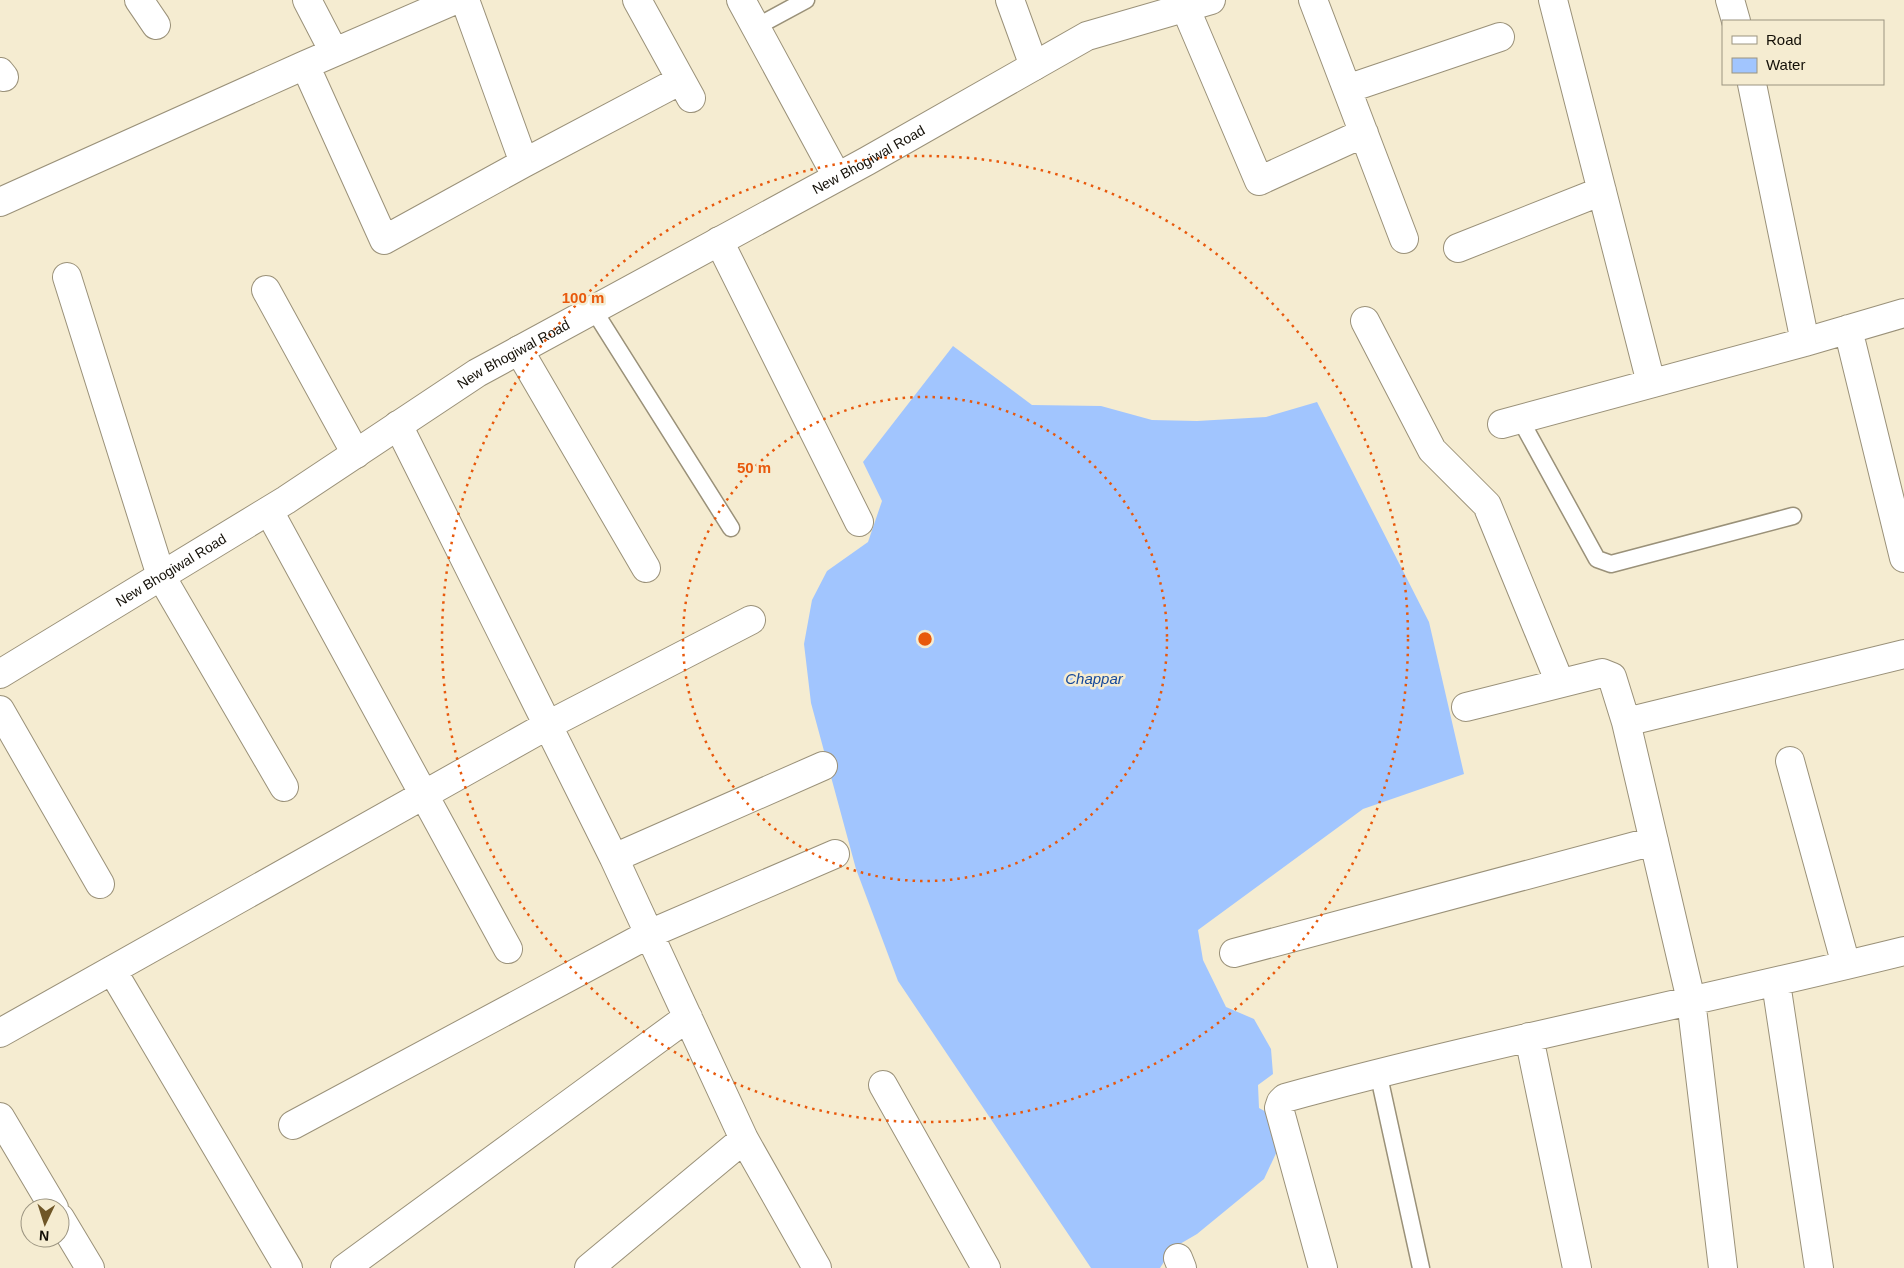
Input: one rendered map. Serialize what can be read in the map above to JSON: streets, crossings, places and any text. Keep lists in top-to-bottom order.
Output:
{
  "streets": {
    "street": ["New Bhogiwal Road"]
  },
  "water": ["Chappar"],
  "legend": ["Road", "Water"],
  "north": "bottom",
  "rings": ["100 m", "50 m"]
}
